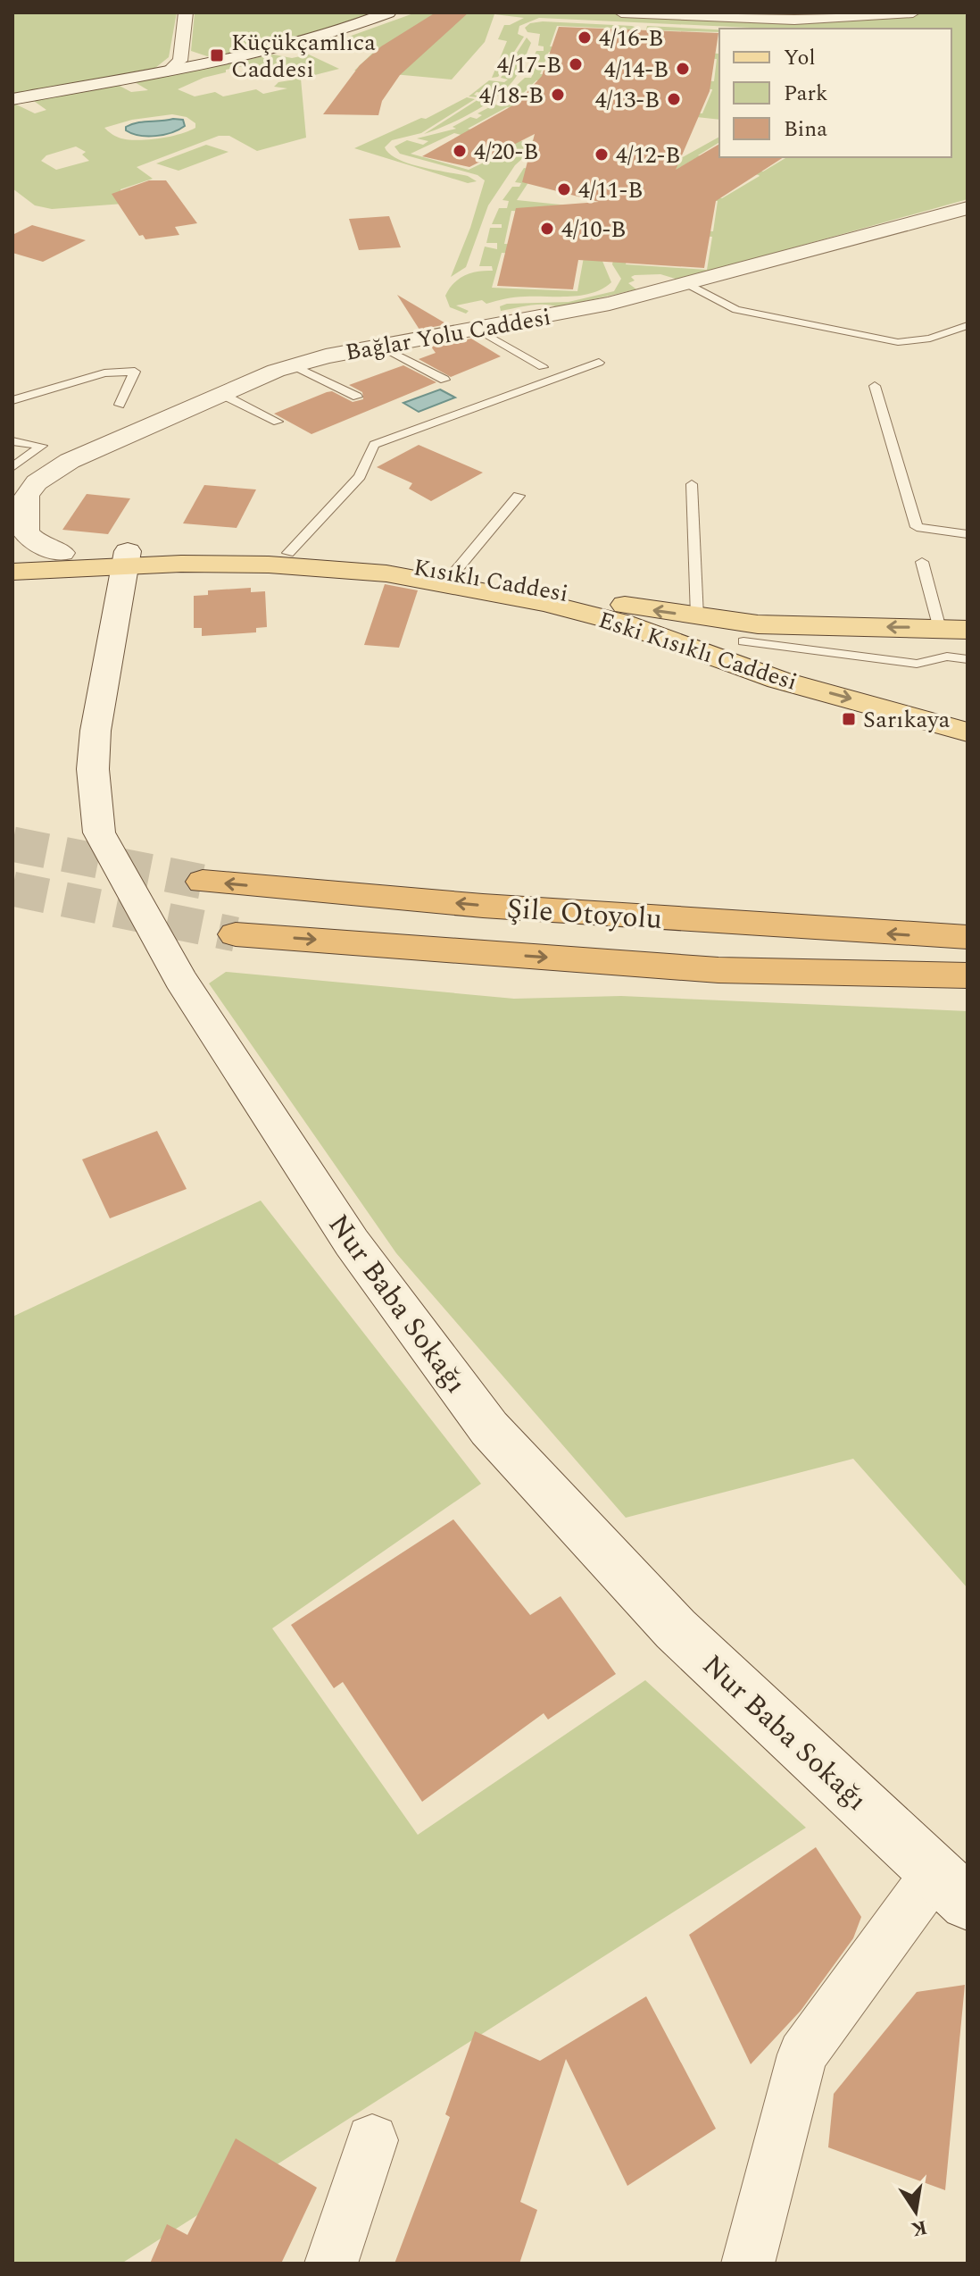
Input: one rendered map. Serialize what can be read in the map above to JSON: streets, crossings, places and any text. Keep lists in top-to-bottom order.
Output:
{
  "streets": {
    "highway": ["Şile Otoyolu"],
    "main road": [
      "Bağlar Yolu Caddesi",
      "Kısıklı Caddesi",
      "Eski Kısıklı Caddesi",
      "Nur Baba Sokağı"
    ]
  },
  "crossings": [
    ["Bağlar Yolu Caddesi", "Kısıklı Caddesi"],
    ["Kısıklı Caddesi", "Eski Kısıklı Caddesi"],
    ["Kısıklı Caddesi", "Nur Baba Sokağı"],
    ["Eski Kısıklı Caddesi", "Nur Baba Sokağı"]
  ],
  "one_way": ["Kısıklı Caddesi"],
  "places": {
    "other": [
      "4/16-B",
      "4/17-B",
      "4/14-B",
      "4/18-B",
      "4/13-B",
      "4/20-B",
      "4/12-B",
      "4/11-B",
      "4/10-B"
    ],
    "transit": ["Küçükçamlıca Caddesi", "Sarıkaya"]
  },
  "legend": ["Yol", "Park", "Bina"],
  "north": "bottom"
}
